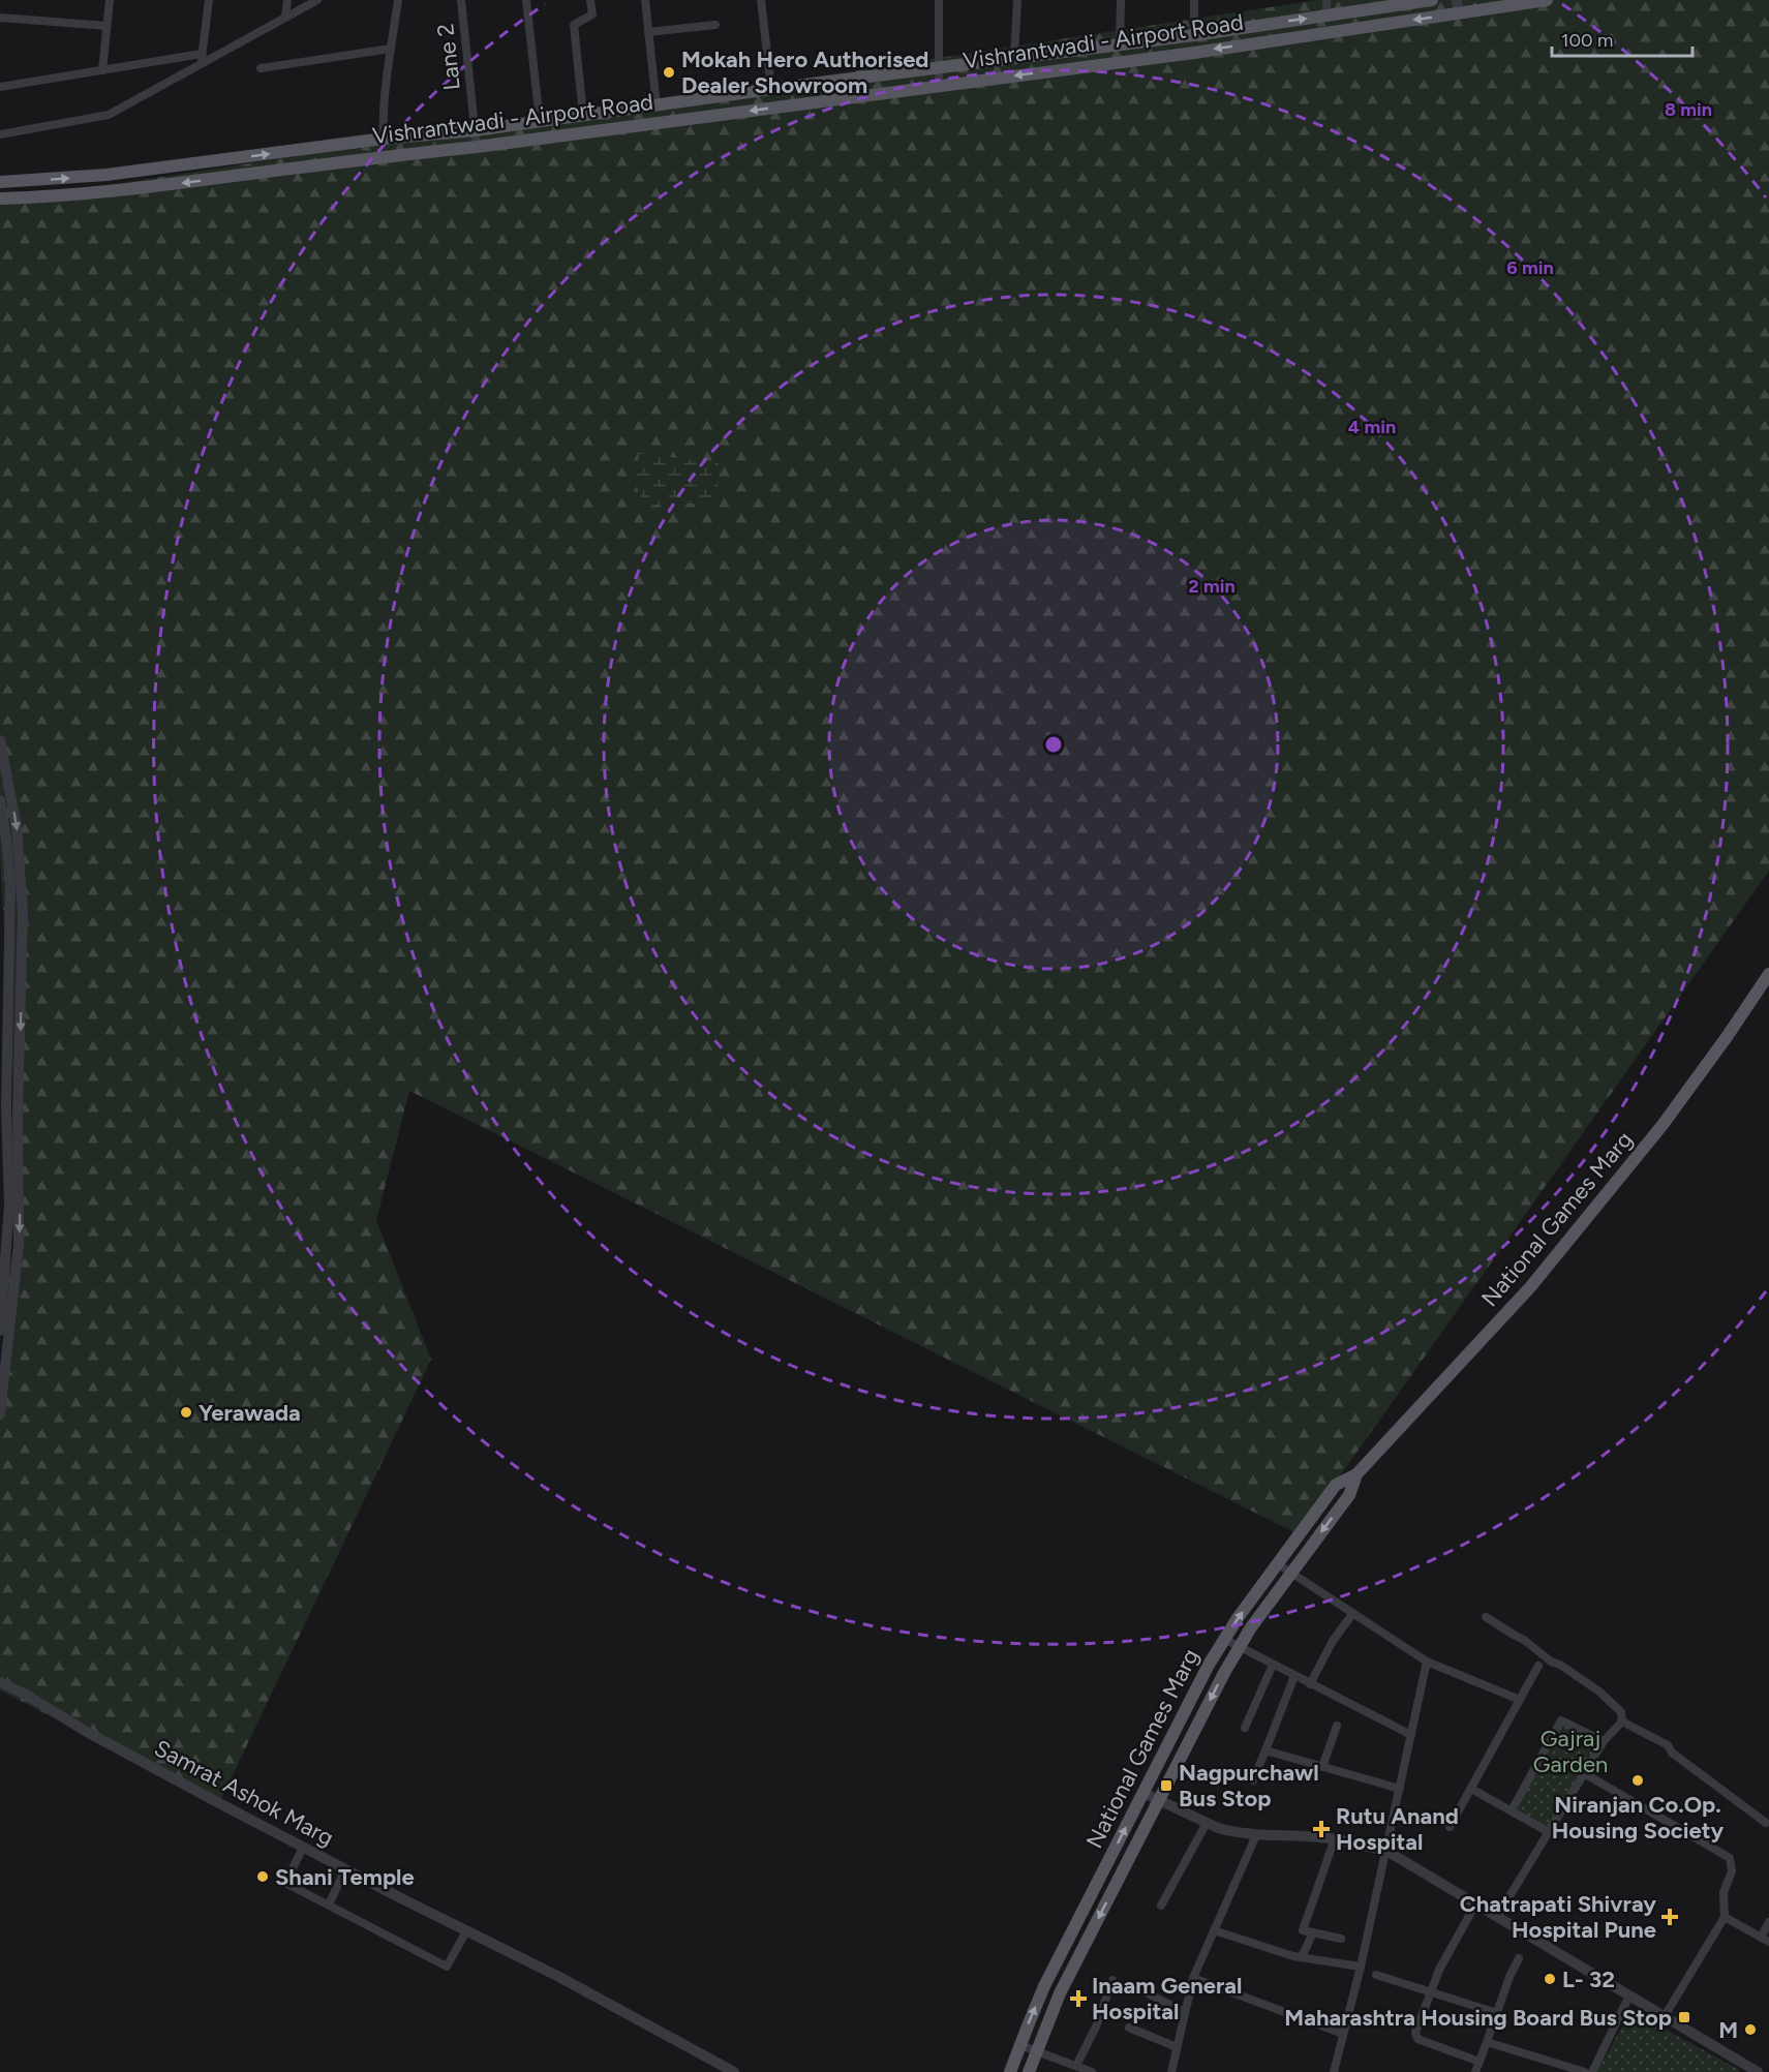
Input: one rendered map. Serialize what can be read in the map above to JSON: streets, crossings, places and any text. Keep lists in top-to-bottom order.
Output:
{
  "streets": {
    "main road": ["Vishrantwadi - Airport Road", "National Games Marg"],
    "street": ["Lane 2", "Samrat Ashok Marg"]
  },
  "crossings": [
    ["Vishrantwadi - Airport Road", "Lane 2"]
  ],
  "parks": ["Gajraj Garden"],
  "places": {
    "other": [
      "Mokah Hero Authorised Dealer Showroom",
      "Yerawada",
      "Niranjan Co.Op. Housing Society",
      "Shani Temple",
      "L- 32",
      "M"
    ],
    "transit": ["Nagpurchawl Bus Stop", "Maharashtra Housing Board Bus Stop"],
    "health": ["Rutu Anand Hospital", "Chatrapati Shivray Hospital Pune", "Inaam General Hospital"]
  },
  "scale_bar": "100 m",
  "rings": [
    "8 min",
    "6 min",
    "4 min",
    "2 min"
  ]
}
